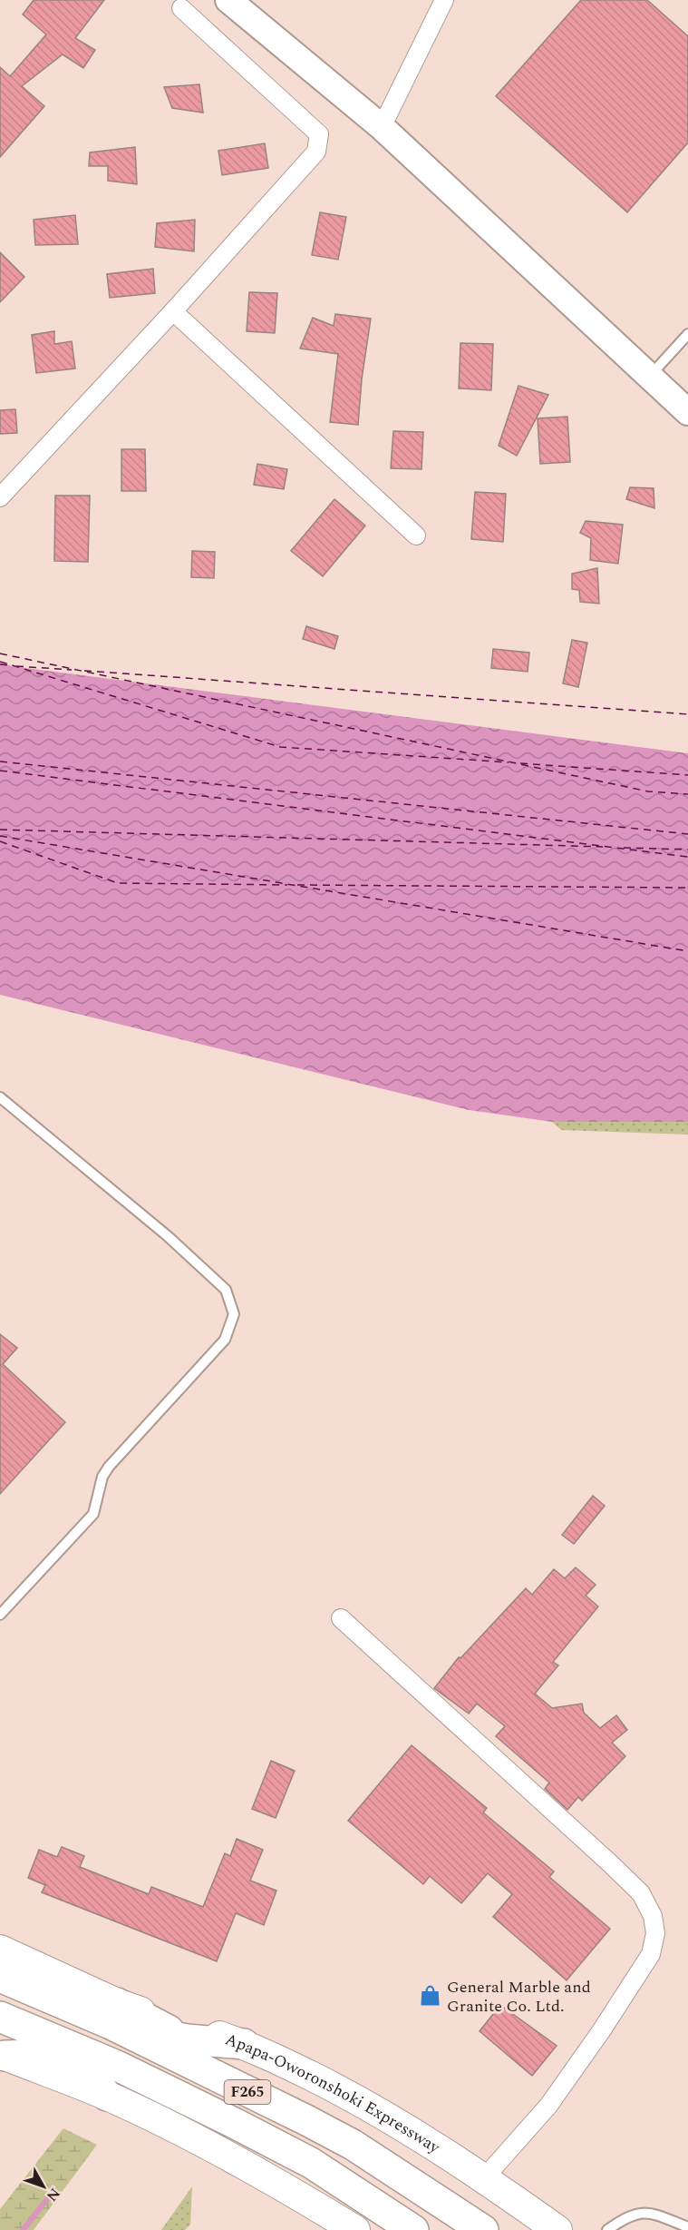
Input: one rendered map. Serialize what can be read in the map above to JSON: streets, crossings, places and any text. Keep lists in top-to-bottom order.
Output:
{
  "streets": {
    "highway": ["F265", "Apapa-Oworonshoki Expressway"]
  },
  "places": {
    "shop": ["General Marble and Granite Co. Ltd."]
  },
  "north": "bottom right"
}
